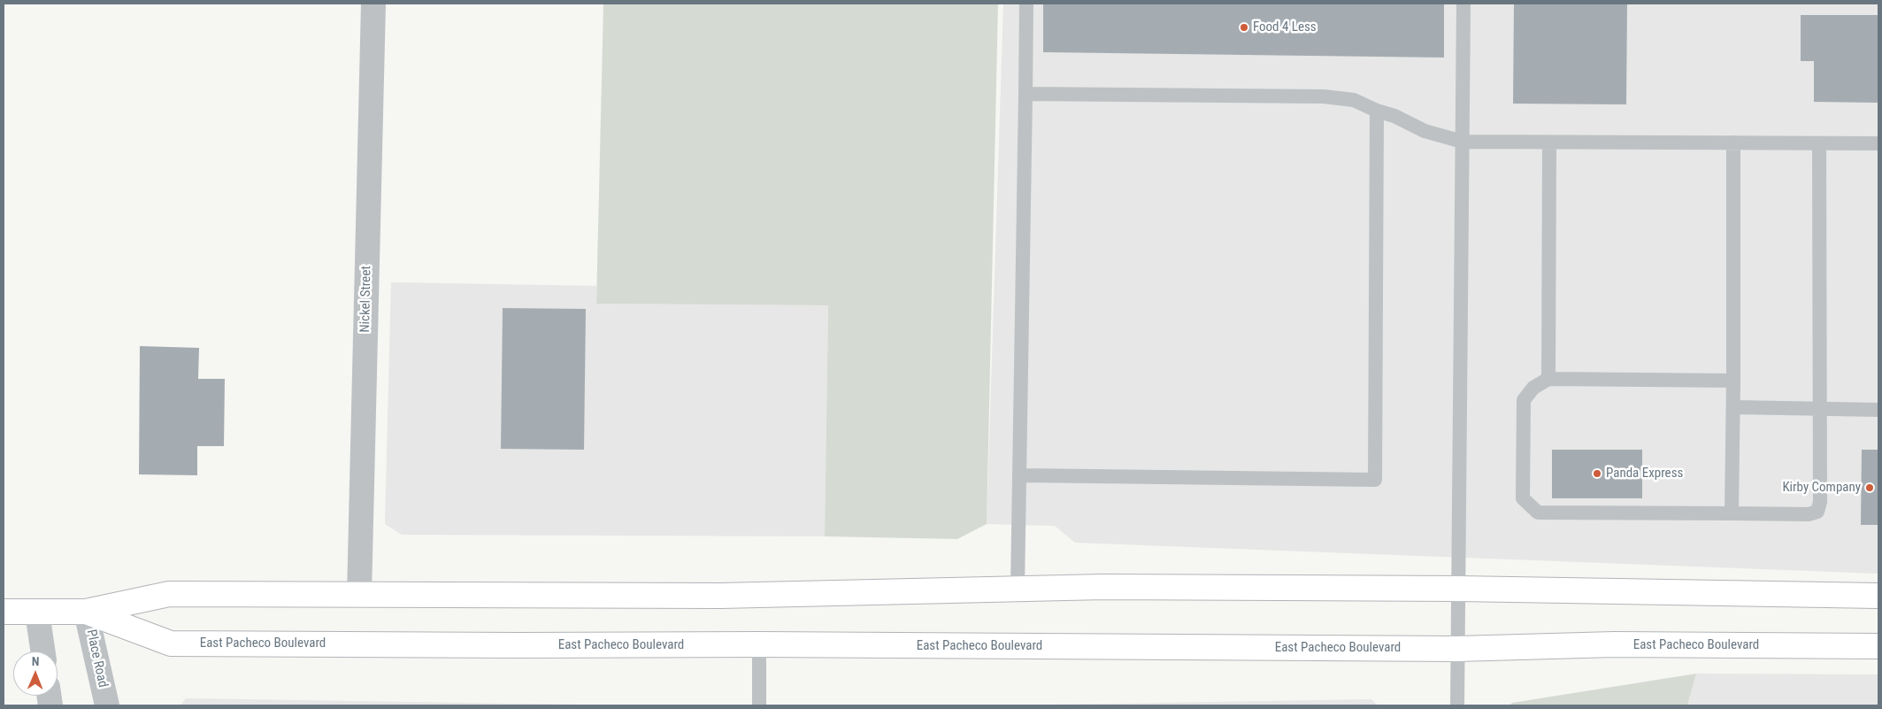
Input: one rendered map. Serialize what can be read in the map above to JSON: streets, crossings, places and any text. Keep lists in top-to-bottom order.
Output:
{
  "streets": {
    "highway": ["East Pacheco Boulevard"],
    "street": ["Nickel Street", "Place Road"]
  },
  "crossings": [
    ["Nickel Street", "East Pacheco Boulevard"],
    ["East Pacheco Boulevard", "Place Road"]
  ],
  "places": ["Food 4 Less", "Panda Express", "Kirby Company"],
  "north": "top"
}
